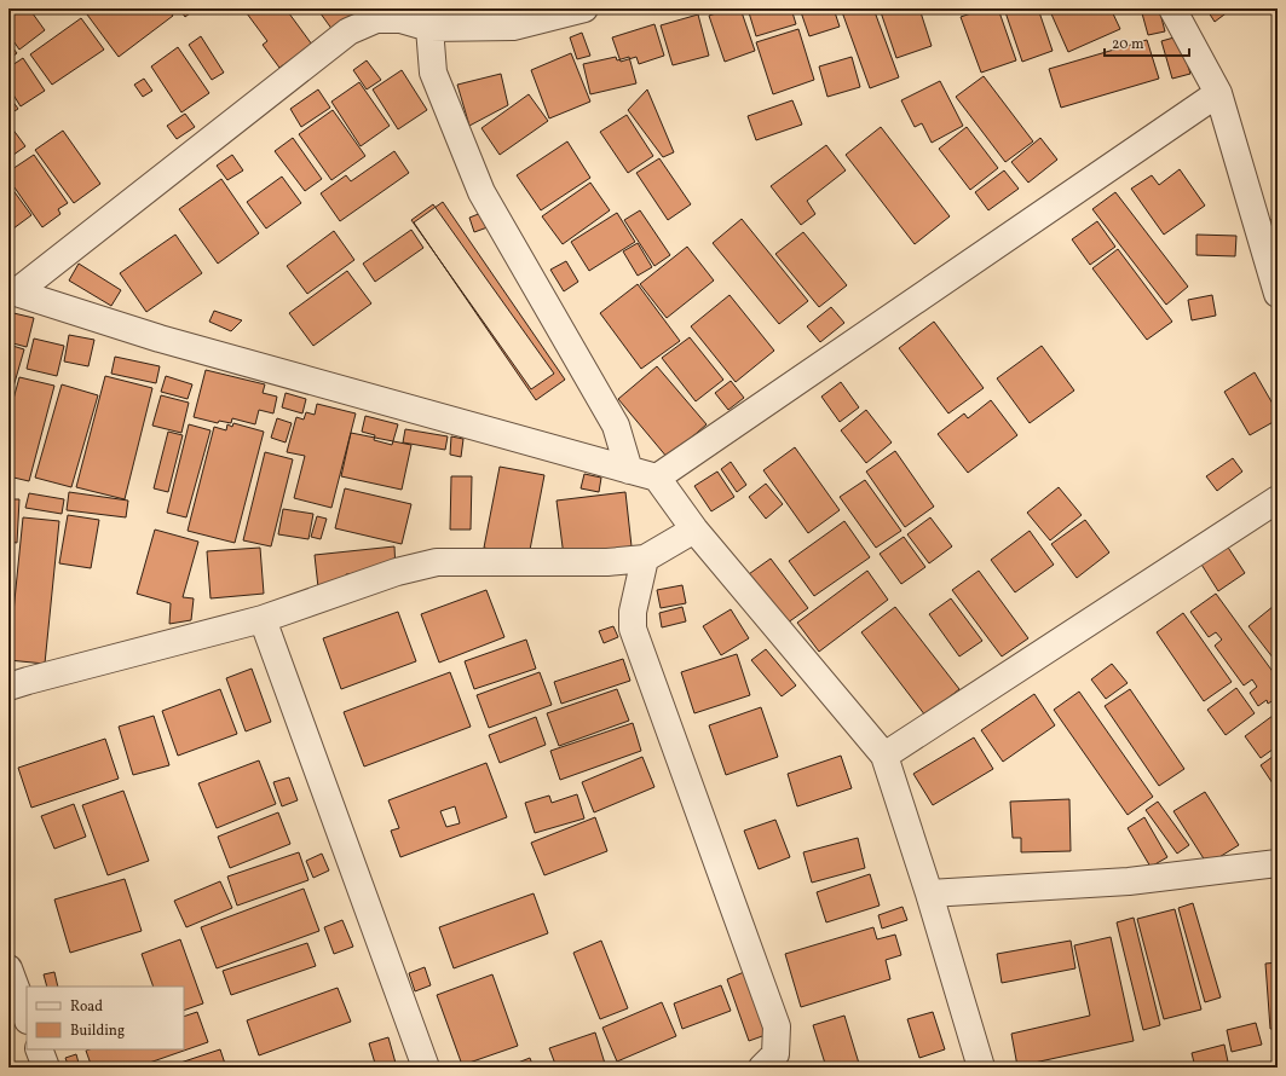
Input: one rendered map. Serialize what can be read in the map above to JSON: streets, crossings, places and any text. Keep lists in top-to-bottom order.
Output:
{
  "legend": ["Road", "Building"],
  "scale_bar": "20 m"
}
